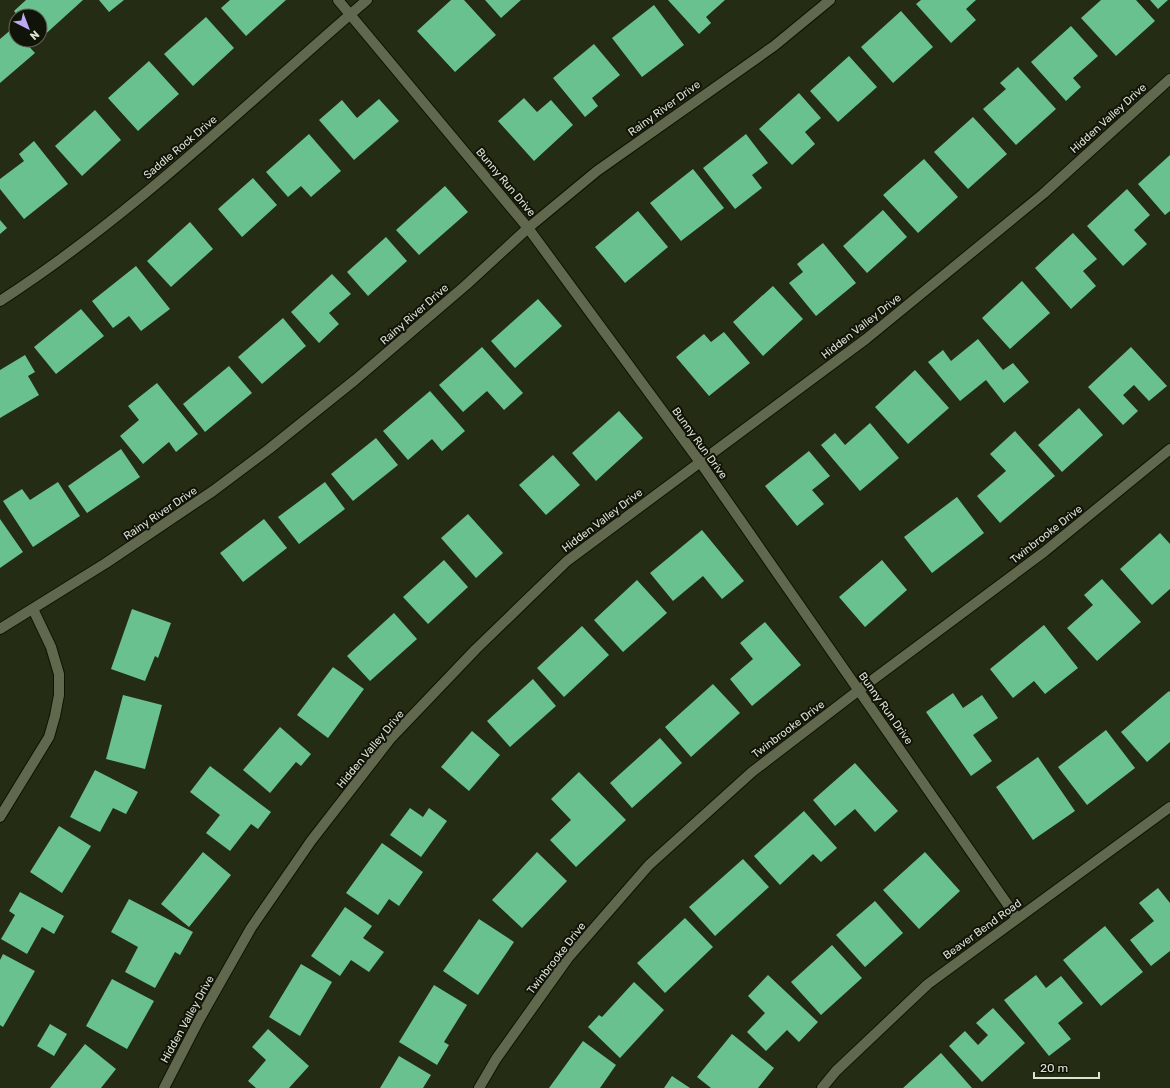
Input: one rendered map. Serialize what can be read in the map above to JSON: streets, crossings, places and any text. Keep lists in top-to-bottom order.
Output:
{
  "streets": {
    "street": [
      "Rainy River Drive",
      "Hidden Valley Drive",
      "Saddle Rock Drive",
      "Bunny Run Drive",
      "Twinbrooke Drive",
      "Beaver Bend Road"
    ]
  },
  "crossings": [
    ["Rainy River Drive", "Bunny Run Drive"],
    ["Hidden Valley Drive", "Bunny Run Drive"],
    ["Saddle Rock Drive", "Bunny Run Drive"],
    ["Bunny Run Drive", "Twinbrooke Drive"],
    ["Bunny Run Drive", "Beaver Bend Road"]
  ],
  "scale_bar": "20 m",
  "north": "bottom right"
}
